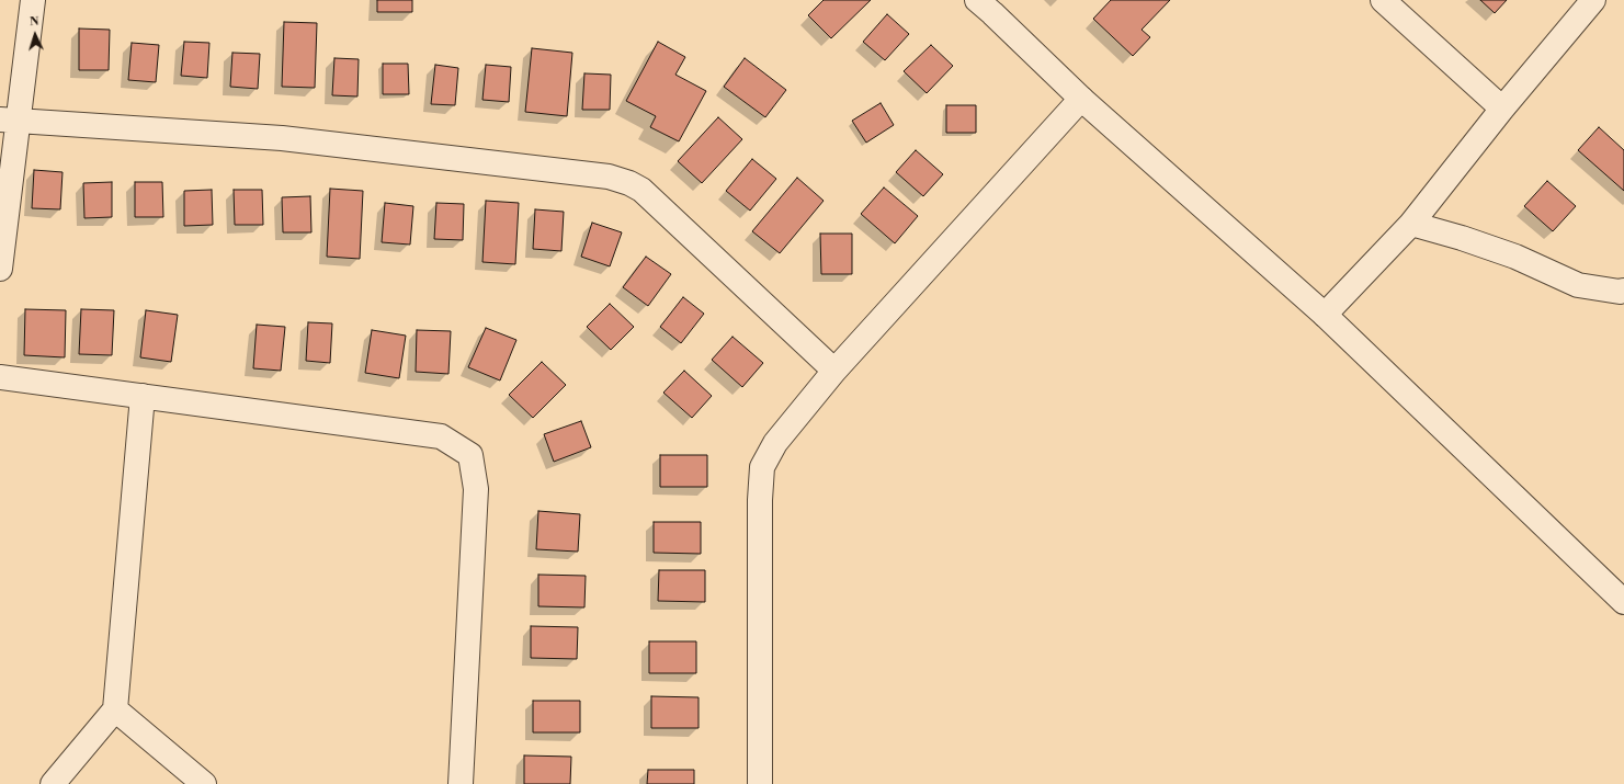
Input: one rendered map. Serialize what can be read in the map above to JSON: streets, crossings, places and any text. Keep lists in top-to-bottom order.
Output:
{
  "north": "top"
}
